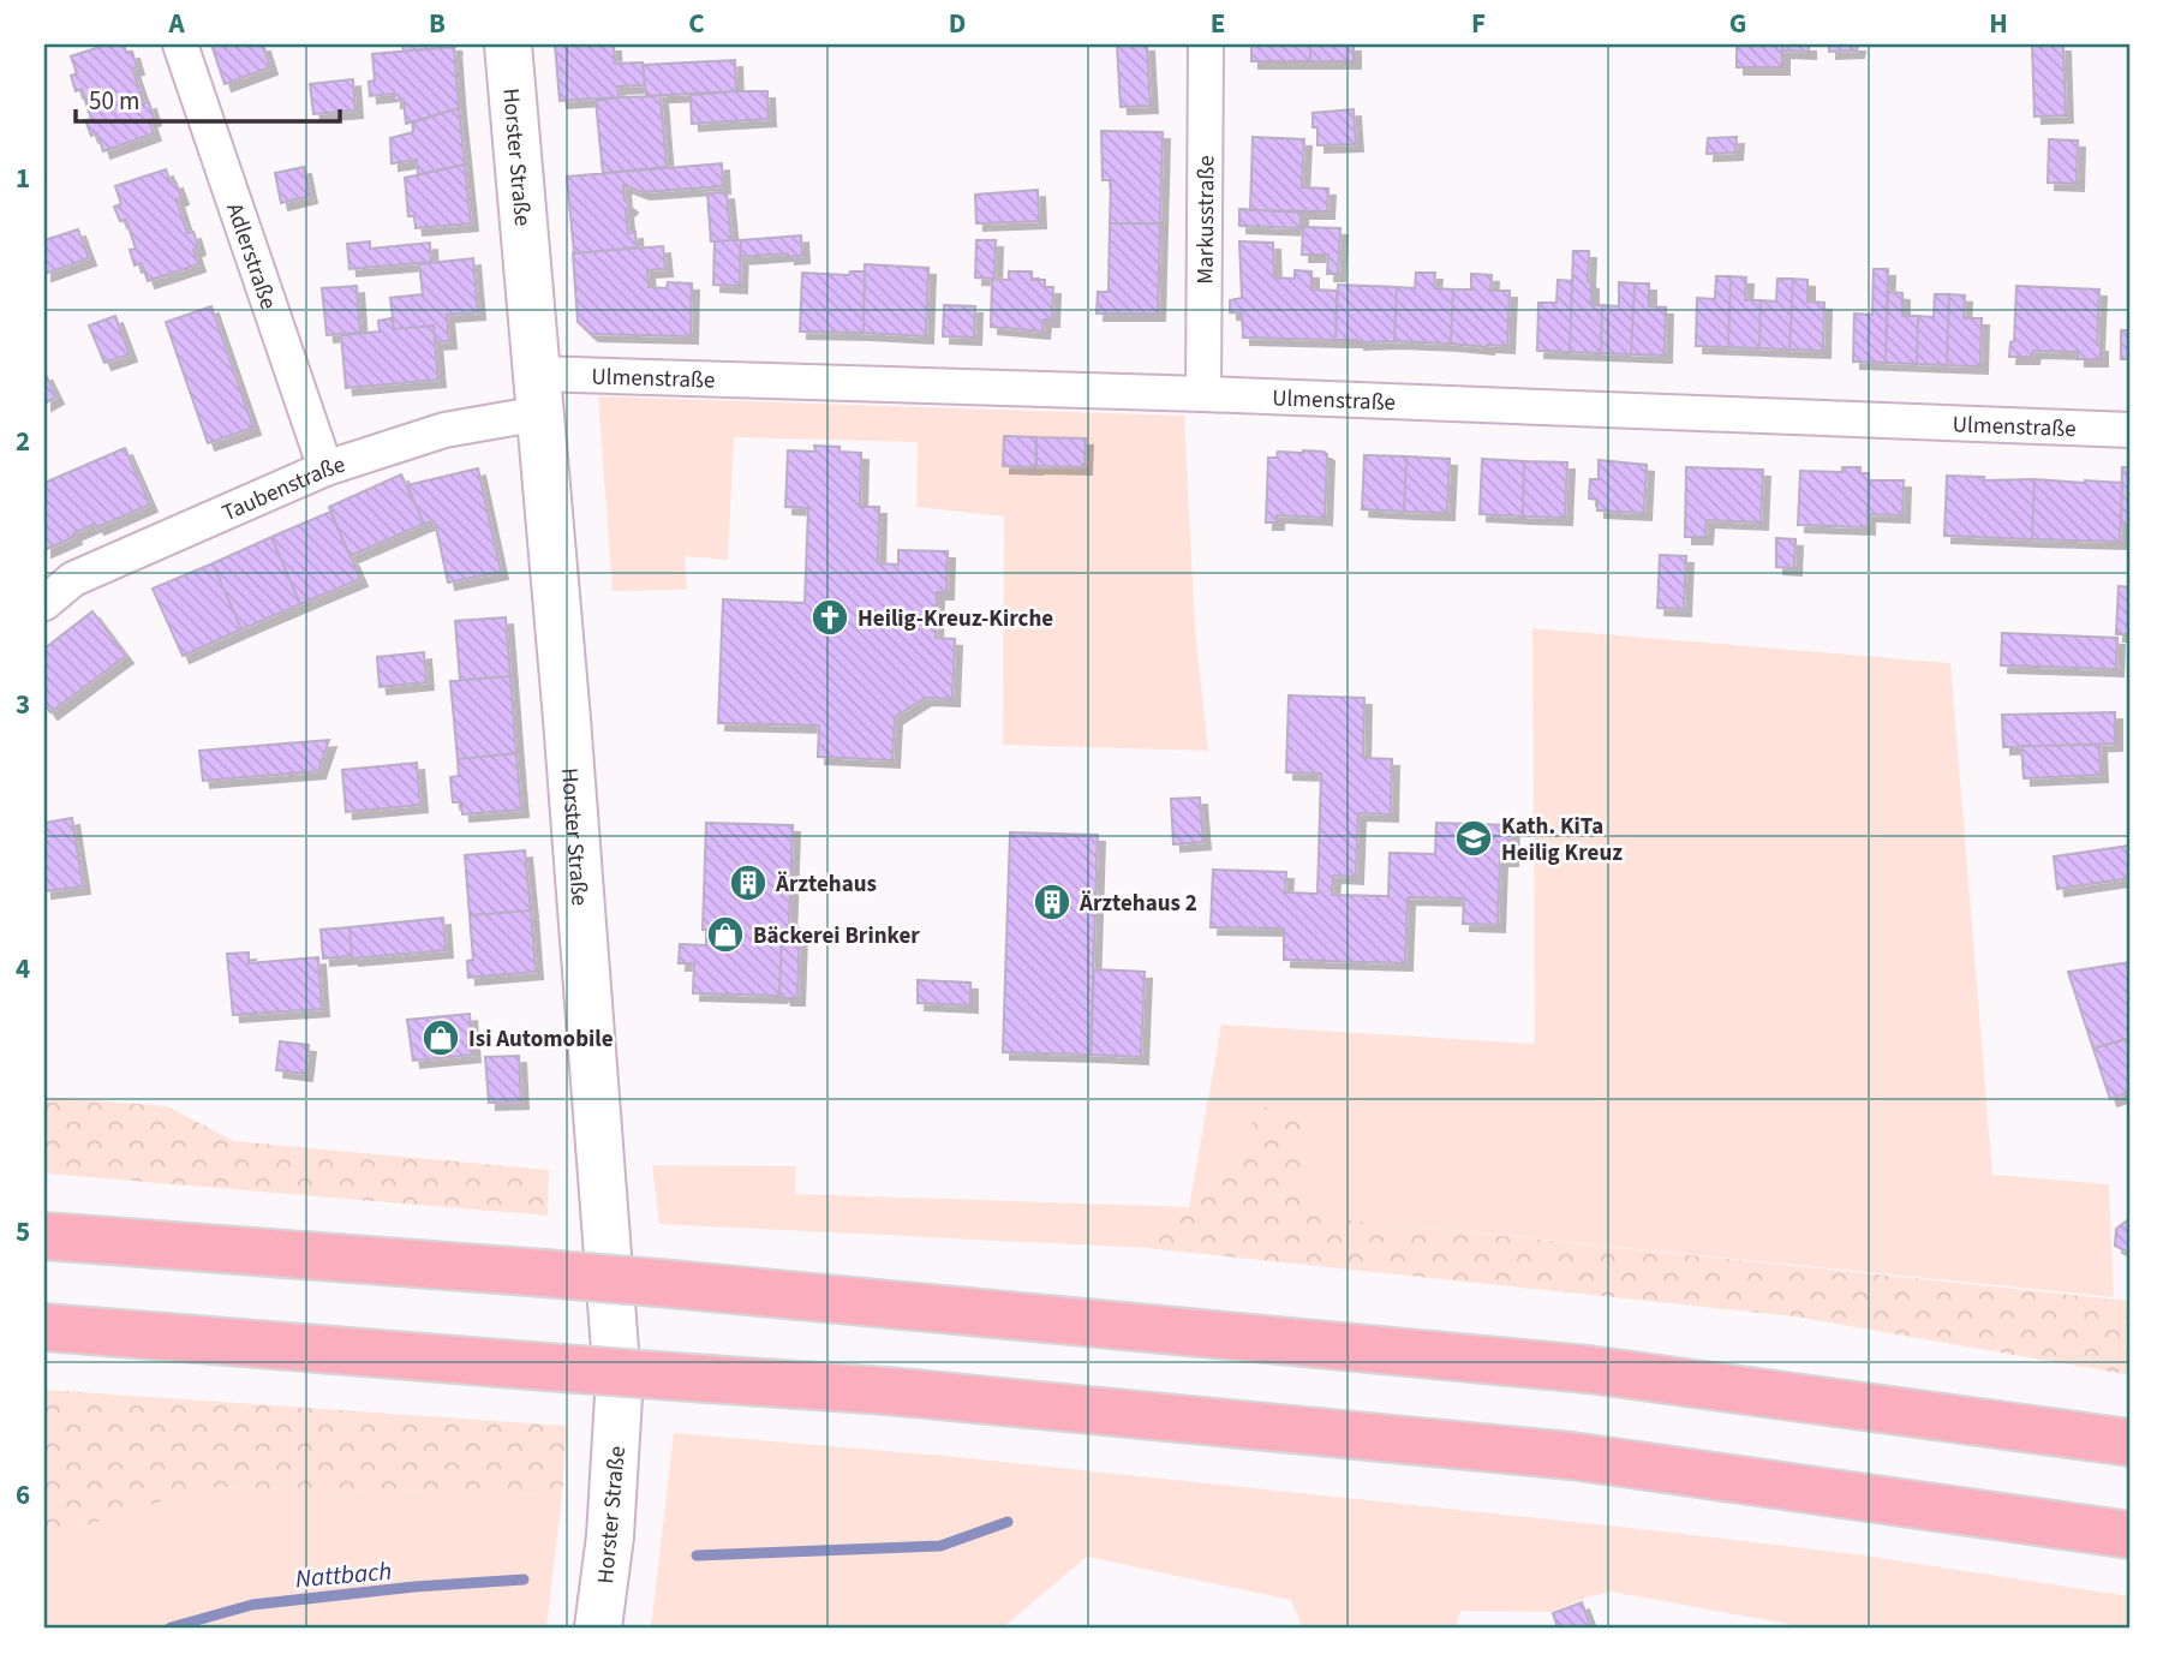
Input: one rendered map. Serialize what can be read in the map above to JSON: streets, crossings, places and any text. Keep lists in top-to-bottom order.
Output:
{
  "streets": {
    "main road": ["Horster Straße"],
    "street": [
      "Markusstraße",
      "Adlerstraße",
      "Ulmenstraße",
      "Taubenstraße"
    ]
  },
  "crossings": [
    ["Horster Straße", "Ulmenstraße"],
    ["Horster Straße", "Taubenstraße"],
    ["Markusstraße", "Ulmenstraße"],
    ["Adlerstraße", "Taubenstraße"],
    ["Ulmenstraße", "Taubenstraße"]
  ],
  "water": ["Nattbach"],
  "places": {
    "church": ["Heilig-Kreuz-Kirche"],
    "school or university": ["Kath. KiTa Heilig Kreuz"],
    "building": ["Ärztehaus", "Ärztehaus 2"],
    "shop": ["Bäckerei Brinker", "Isi Automobile"]
  },
  "scale_bar": "50 m",
  "grid": {
    "columns": [
      "A",
      "B",
      "C",
      "D",
      "E",
      "F",
      "G",
      "H"
    ],
    "rows": [
      "1",
      "2",
      "3",
      "4",
      "5",
      "6"
    ]
  }
}
